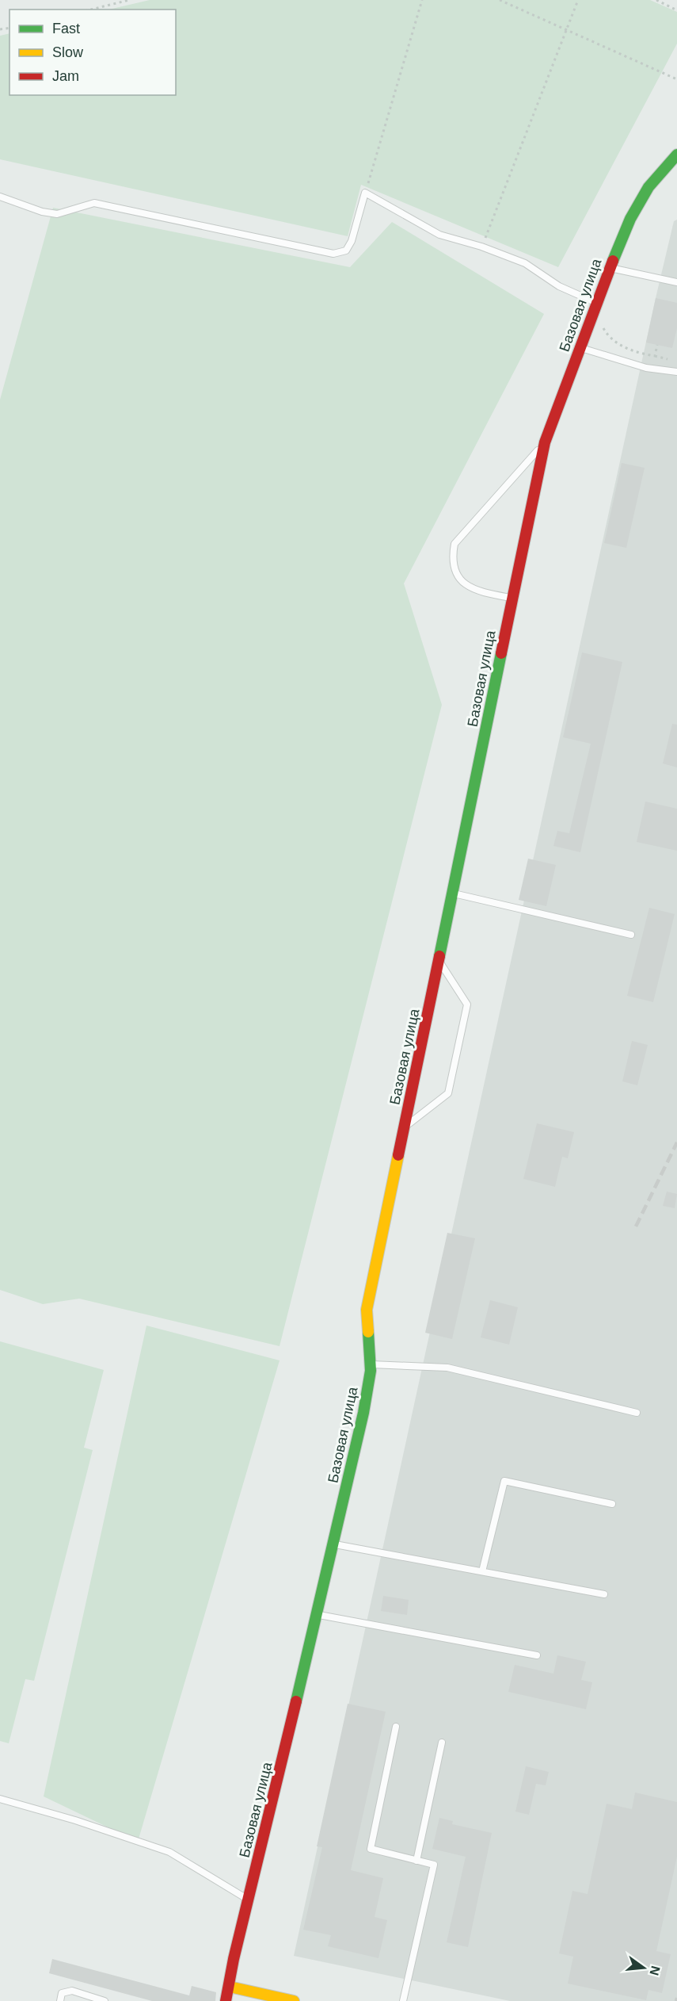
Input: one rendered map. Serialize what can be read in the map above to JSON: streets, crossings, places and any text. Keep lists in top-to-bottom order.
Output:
{
  "streets": {
    "street": ["Базовая улица"]
  },
  "legend": ["Fast", "Slow", "Jam"],
  "north": "right"
}
